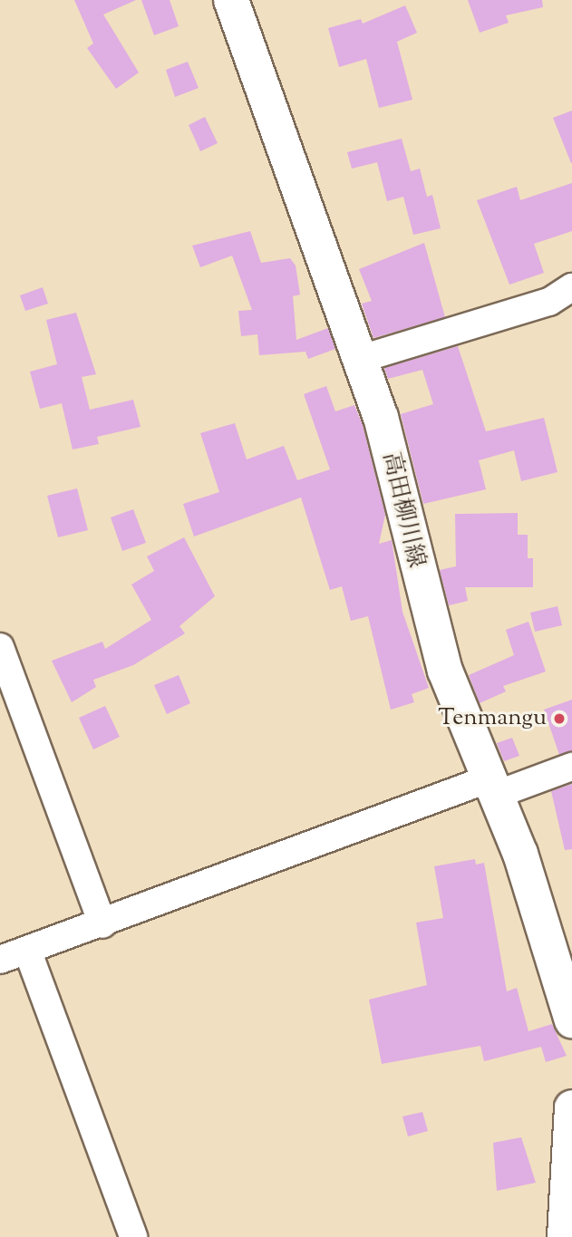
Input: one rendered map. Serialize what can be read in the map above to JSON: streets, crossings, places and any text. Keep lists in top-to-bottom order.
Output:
{
  "streets": {
    "main road": ["高田柳川線"]
  },
  "places": ["Tenmangu"]
}
